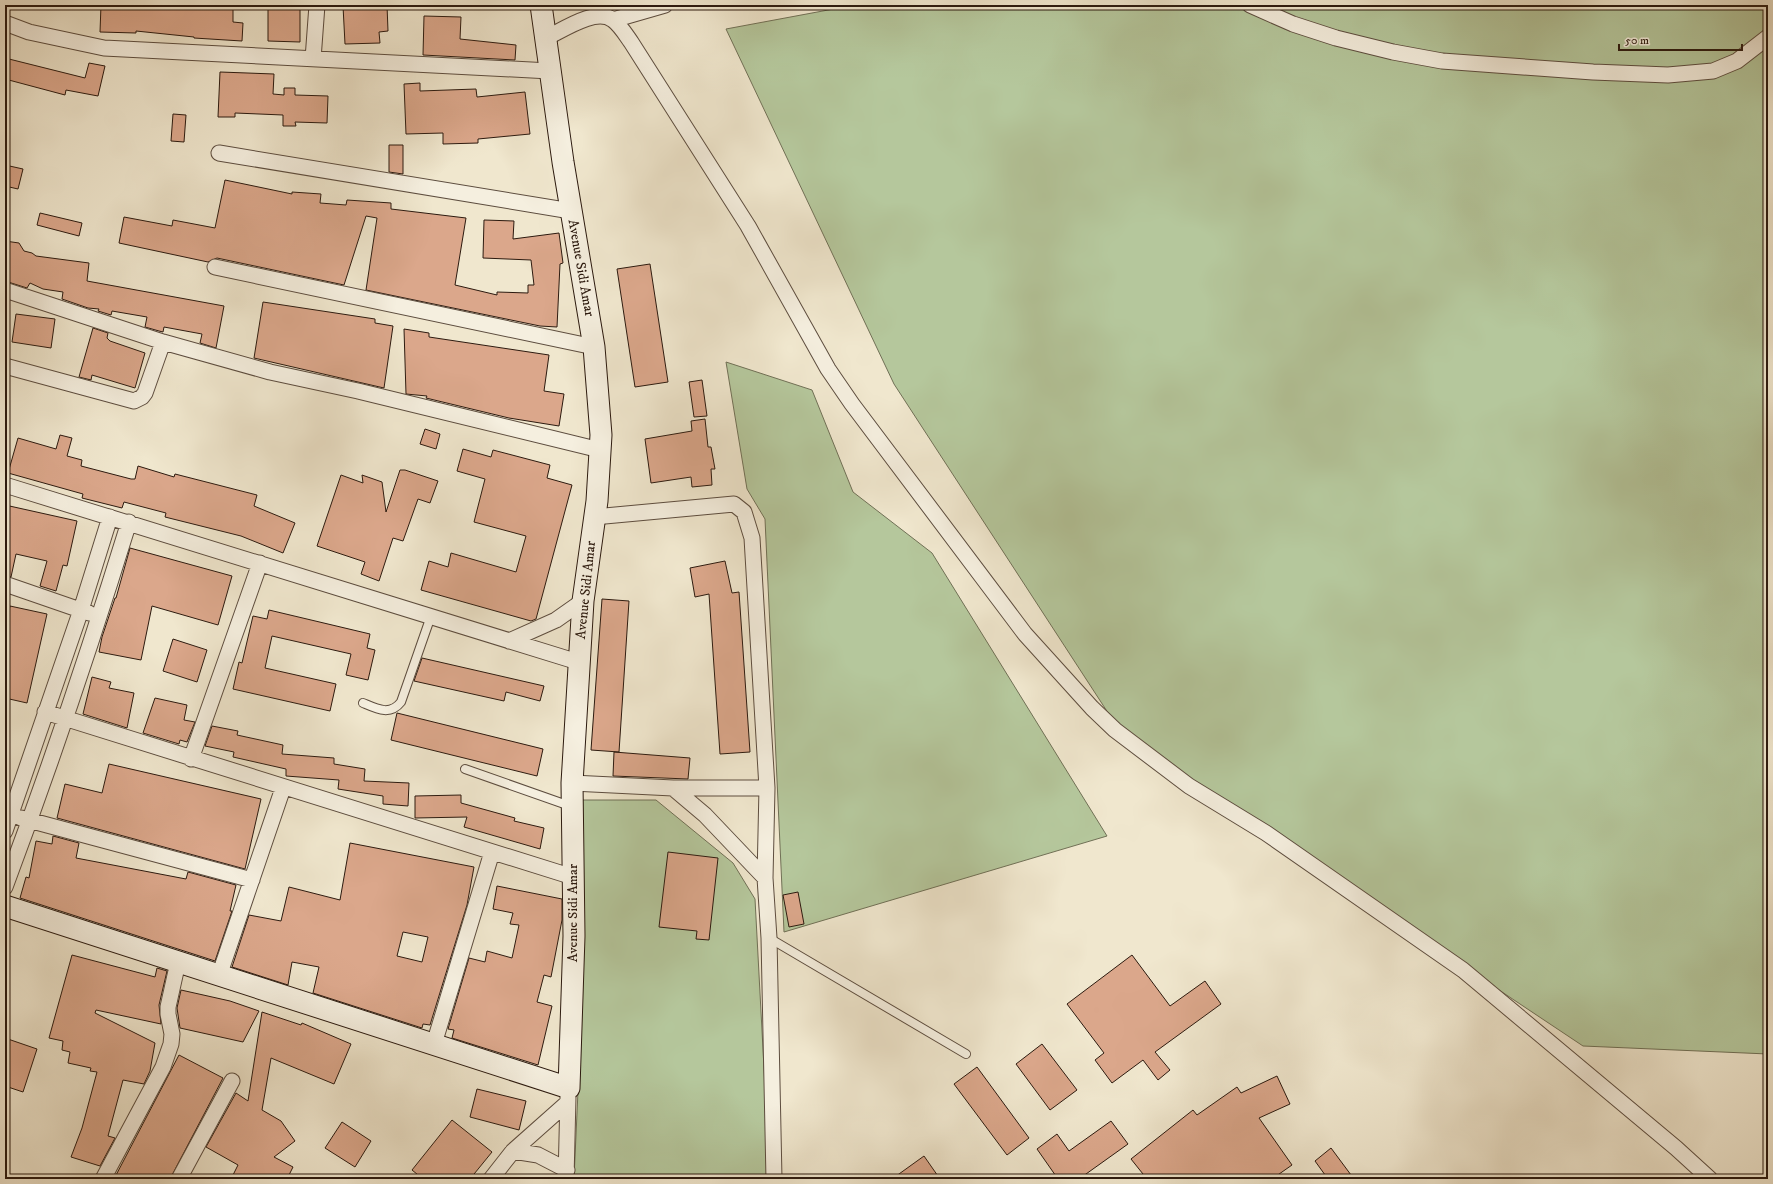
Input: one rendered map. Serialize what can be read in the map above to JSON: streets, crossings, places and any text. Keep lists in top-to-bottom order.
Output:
{
  "streets": {
    "street": ["Avenue Sidi Amar"]
  },
  "scale_bar": "50 m"
}
